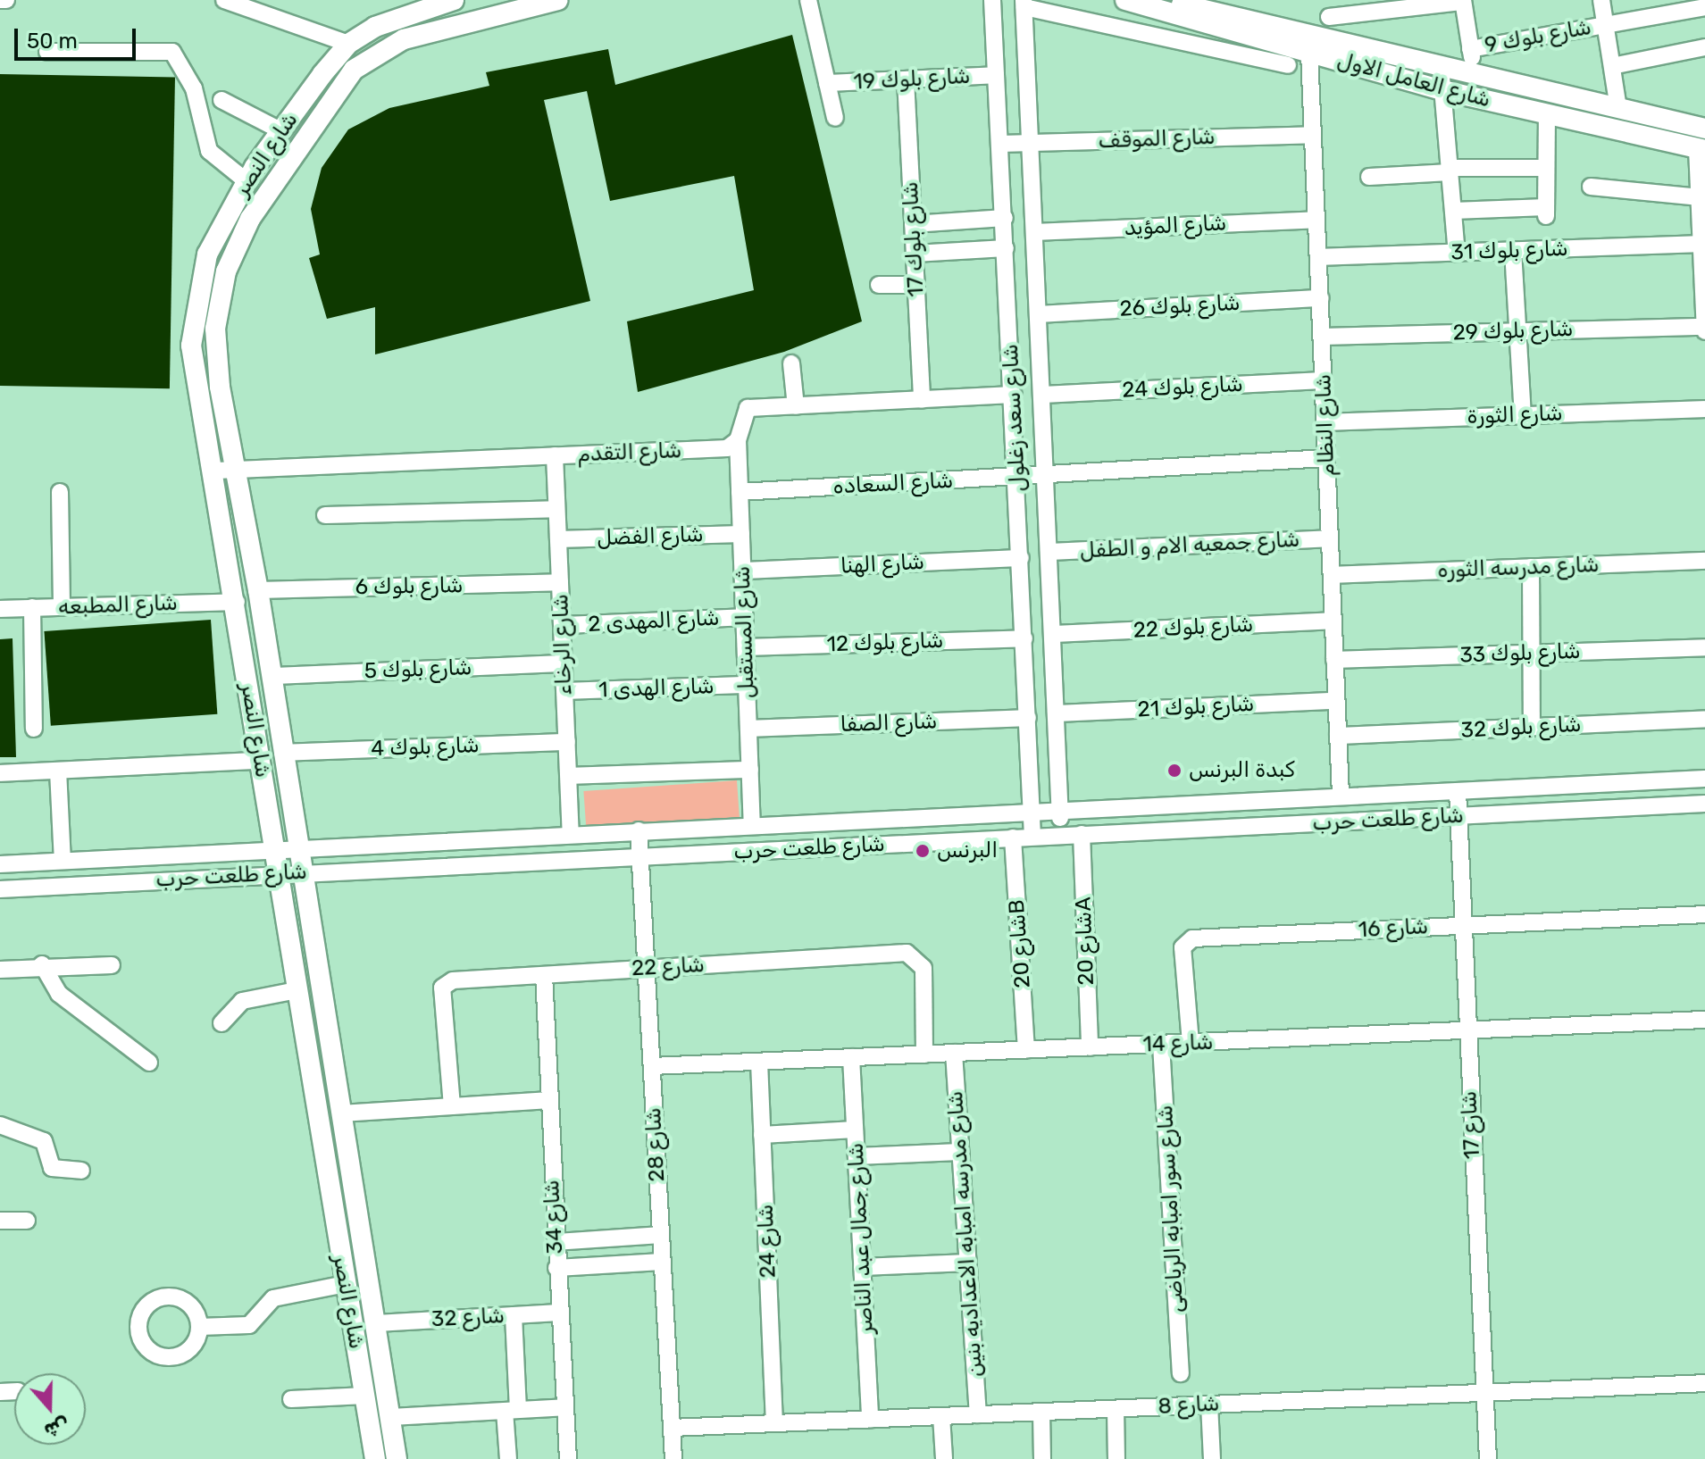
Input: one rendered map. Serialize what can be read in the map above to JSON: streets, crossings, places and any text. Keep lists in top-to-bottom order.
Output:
{
  "streets": {
    "main road": ["شارع العامل الاول", "شارع النصر"],
    "street": [
      "شارع بلوك 9",
      "شارع بلوك 19",
      "شارع الموقف",
      "شارع المؤيد",
      "شارع بلوك 17",
      "شارع بلوك 31",
      "شارع بلوك 26",
      "شارع بلوك 29",
      "شارع بلوك 24",
      "شارع الثورة",
      "شارع سعد زغلول",
      "شارع النظام",
      "شارع التقدم",
      "شارع السعاده",
      "شارع الفضل",
      "شارع جمعيه الام و الطفل",
      "شارع الهنا",
      "شارع مدرسه الثوره",
      "شارع بلوك 6",
      "شارع المطبعه",
      "شارع المهدى 2",
      "شارع بلوك 22",
      "شارع المستقبل",
      "شارع بلوك 12",
      "شارع الرخاء",
      "شارع بلوك 33",
      "شارع بلوك 5",
      "شارع الهدى 1",
      "شارع بلوك 21",
      "شارع الصفا",
      "شارع بلوك 32",
      "شارع بلوك 4",
      "شارع طلعت حرب",
      "شارع 16",
      "شارع 20A",
      "شارع 20B",
      "شارع 22",
      "شارع 14",
      "شارع 17",
      "شارع 28",
      "شارع سور امبابه الرياضى",
      "شارع 34",
      "شارع مدرسه امبابه الاعداديه بنين",
      "شارع جمال عبد الناصر",
      "شارع 24",
      "شارع 32",
      "شارع 8"
    ]
  },
  "crossings": [
    ["شارع بلوك 19", "شارع بلوك 17"],
    ["شارع بلوك 19", "شارع سعد زغلول"],
    ["شارع العامل الاول", "شارع النظام"],
    ["شارع الموقف", "شارع سعد زغلول"],
    ["شارع الموقف", "شارع النظام"],
    ["شارع النصر", "شارع التقدم"],
    ["شارع النصر", "شارع بلوك 6"],
    ["شارع النصر", "شارع المطبعه"],
    ["شارع النصر", "شارع بلوك 5"],
    ["شارع النصر", "شارع بلوك 4"],
    ["شارع النصر", "شارع طلعت حرب"],
    ["شارع النصر", "شارع 32"],
    ["شارع المؤيد", "شارع سعد زغلول"],
    ["شارع المؤيد", "شارع النظام"],
    ["شارع بلوك 31", "شارع النظام"],
    ["شارع بلوك 26", "شارع سعد زغلول"],
    ["شارع بلوك 26", "شارع النظام"],
    ["شارع بلوك 29", "شارع النظام"],
    ["شارع بلوك 24", "شارع سعد زغلول"],
    ["شارع بلوك 24", "شارع النظام"],
    ["شارع الثورة", "شارع النظام"],
    ["شارع سعد زغلول", "شارع السعاده"],
    ["شارع سعد زغلول", "شارع جمعيه الام و الطفل"],
    ["شارع سعد زغلول", "شارع الهنا"],
    ["شارع سعد زغلول", "شارع بلوك 22"],
    ["شارع سعد زغلول", "شارع بلوك 12"],
    ["شارع سعد زغلول", "شارع بلوك 21"],
    ["شارع سعد زغلول", "شارع الصفا"],
    ["شارع سعد زغلول", "شارع طلعت حرب"],
    ["شارع النظام", "شارع جمعيه الام و الطفل"],
    ["شارع النظام", "شارع مدرسه الثوره"],
    ["شارع النظام", "شارع بلوك 22"],
    ["شارع النظام", "شارع بلوك 33"],
    ["شارع النظام", "شارع بلوك 21"],
    ["شارع النظام", "شارع بلوك 32"],
    ["شارع النظام", "شارع طلعت حرب"],
    ["شارع التقدم", "شارع المستقبل"],
    ["شارع التقدم", "شارع الرخاء"],
    ["شارع السعاده", "شارع المستقبل"],
    ["شارع الفضل", "شارع المستقبل"],
    ["شارع الفضل", "شارع الرخاء"],
    ["شارع الهنا", "شارع المستقبل"],
    ["شارع بلوك 6", "شارع الرخاء"],
    ["شارع المهدى 2", "شارع المستقبل"],
    ["شارع المهدى 2", "شارع الرخاء"],
    ["شارع المستقبل", "شارع بلوك 12"],
    ["شارع المستقبل", "شارع الهدى 1"],
    ["شارع المستقبل", "شارع الصفا"],
    ["شارع المستقبل", "شارع طلعت حرب"],
    ["شارع الرخاء", "شارع بلوك 5"],
    ["شارع الرخاء", "شارع الهدى 1"],
    ["شارع الرخاء", "شارع بلوك 4"],
    ["شارع الرخاء", "شارع طلعت حرب"],
    ["شارع طلعت حرب", "شارع 20A"],
    ["شارع طلعت حرب", "شارع 20B"],
    ["شارع طلعت حرب", "شارع 17"],
    ["شارع طلعت حرب", "شارع 28"],
    ["شارع 16", "شارع 14"],
    ["شارع 16", "شارع 17"],
    ["شارع 20A", "شارع 14"],
    ["شارع 20B", "شارع 14"],
    ["شارع 22", "شارع 14"],
    ["شارع 22", "شارع 28"],
    ["شارع 22", "شارع 34"],
    ["شارع 14", "شارع 17"],
    ["شارع 14", "شارع 28"],
    ["شارع 14", "شارع سور امبابه الرياضى"],
    ["شارع 14", "شارع مدرسه امبابه الاعداديه بنين"],
    ["شارع 14", "شارع جمال عبد الناصر"],
    ["شارع 14", "شارع 24"],
    ["شارع 17", "شارع 8"],
    ["شارع 28", "شارع 8"],
    ["شارع 34", "شارع 32"],
    ["شارع مدرسه امبابه الاعداديه بنين", "شارع 8"],
    ["شارع جمال عبد الناصر", "شارع 8"],
    ["شارع 24", "شارع 8"]
  ],
  "places": ["كبدة البرنس", "البرنس"],
  "scale_bar": "50 m",
  "north": "bottom"
}
